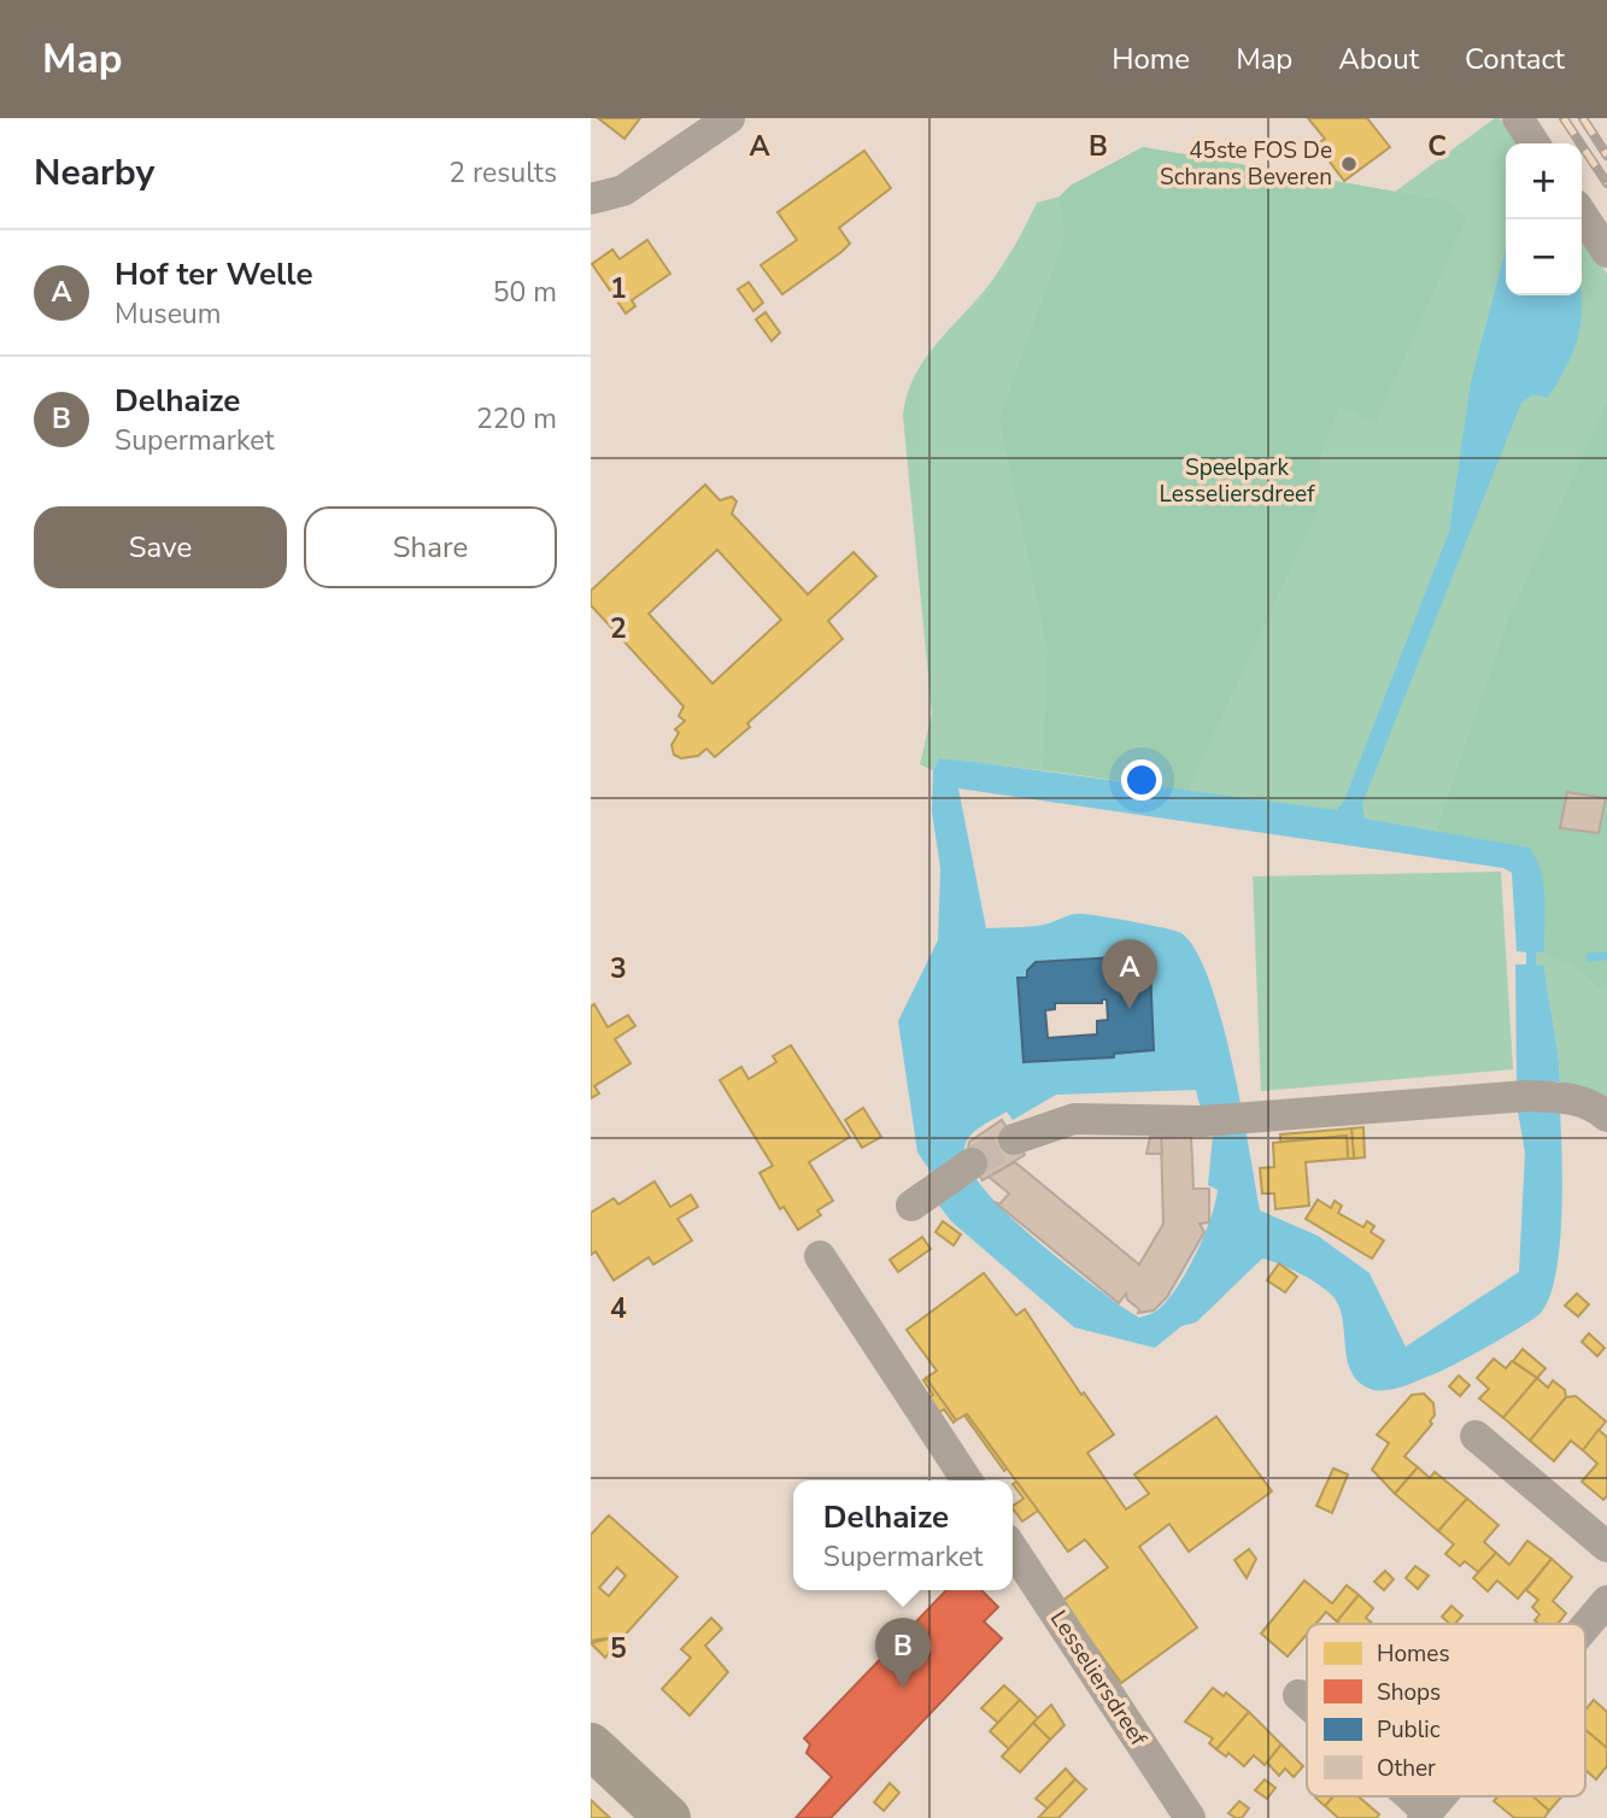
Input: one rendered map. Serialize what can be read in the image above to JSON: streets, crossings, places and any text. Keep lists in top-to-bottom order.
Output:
{
  "streets": {
    "street": ["Lesseliersdreef"]
  },
  "parks": ["Speelpark Lesseliersdreef"],
  "places": ["45ste FOS De Schrans Beveren"],
  "legend": [
    "Homes",
    "Shops",
    "Public",
    "Other"
  ],
  "page": {
    "header": "Map",
    "nav": [
      "Home",
      "Map",
      "About",
      "Contact"
    ],
    "heading": ["Nearby", "2 results"],
    "map_buttons": ["+", "−"],
    "list": [
      {
        "mark": "A",
        "name": "Hof ter Welle",
        "note": "Museum",
        "value": "50 m"
      },
      {
        "mark": "B",
        "name": "Delhaize",
        "note": "Supermarket",
        "value": "220 m"
      }
    ],
    "buttons": ["Save", "Share"],
    "pins": ["A", "B"],
    "popup": ["Delhaize", "Supermarket"]
  },
  "grid": {
    "columns": ["A", "B", "C"],
    "rows": [
      "1",
      "2",
      "3",
      "4",
      "5"
    ]
  }
}
